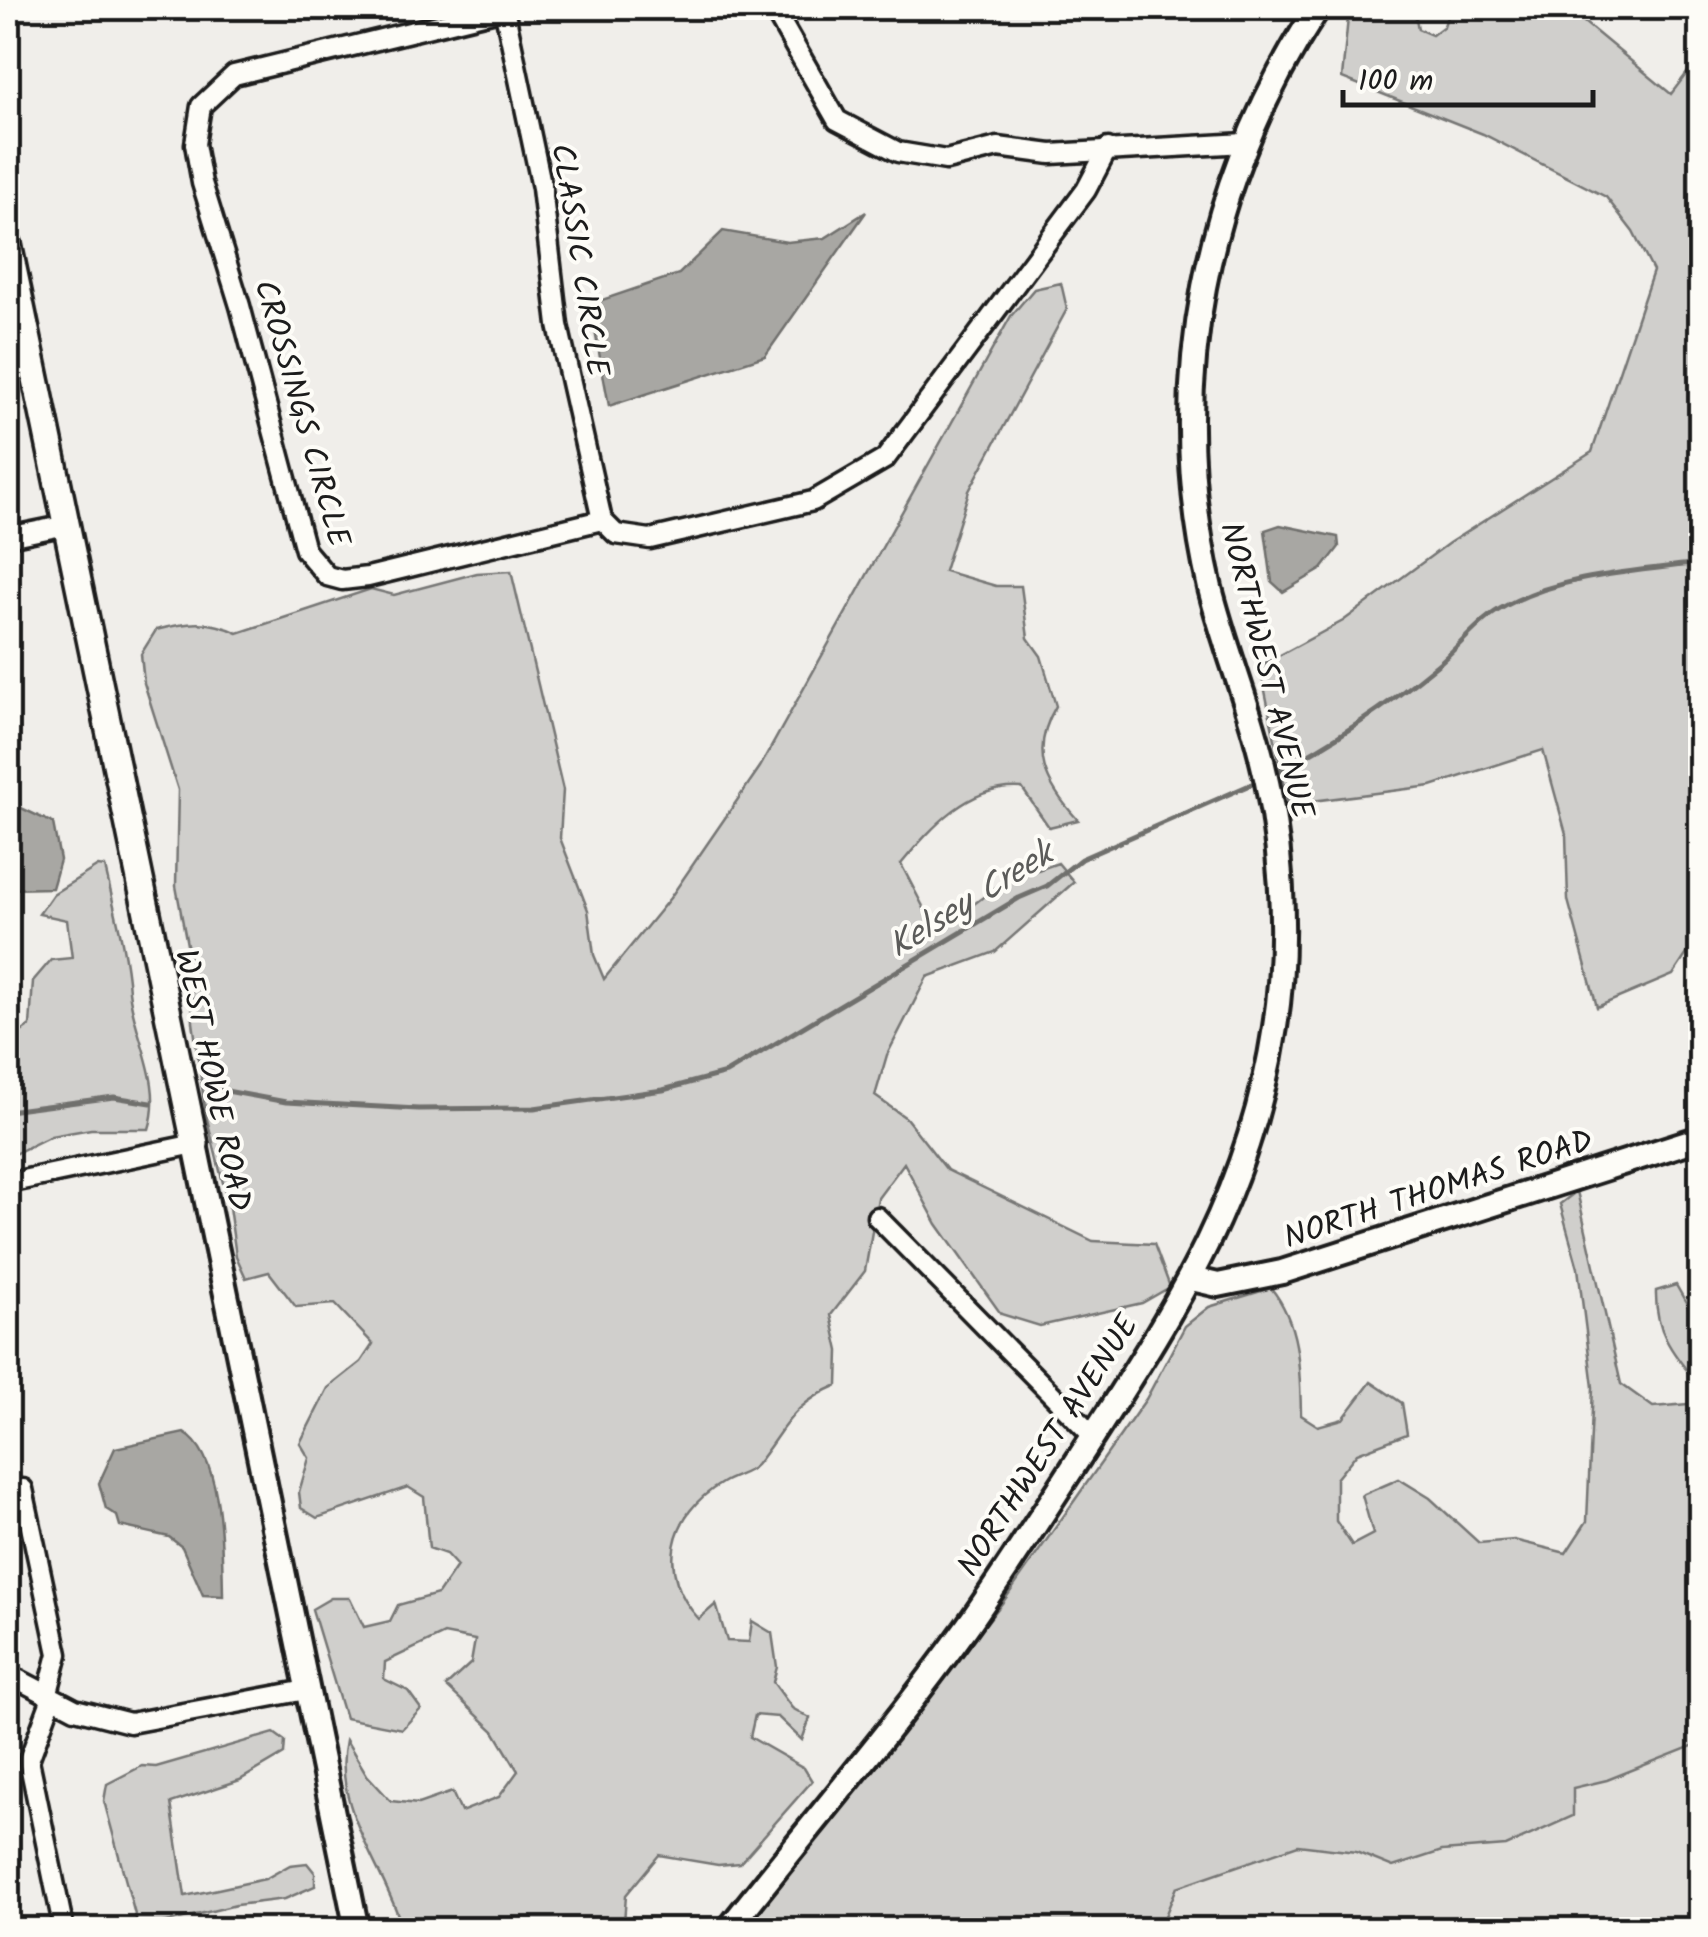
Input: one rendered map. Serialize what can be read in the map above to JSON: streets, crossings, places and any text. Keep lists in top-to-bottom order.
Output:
{
  "streets": {
    "main road": ["WEST HOWE ROAD"],
    "street": [
      "CLASSIC CIRCLE",
      "CROSSINGS CIRCLE",
      "NORTHWEST AVENUE",
      "NORTH THOMAS ROAD"
    ]
  },
  "crossings": [
    ["CLASSIC CIRCLE", "CROSSINGS CIRCLE"],
    ["NORTHWEST AVENUE", "NORTH THOMAS ROAD"]
  ],
  "water": ["Kelsey Creek"],
  "scale_bar": "100 m"
}
